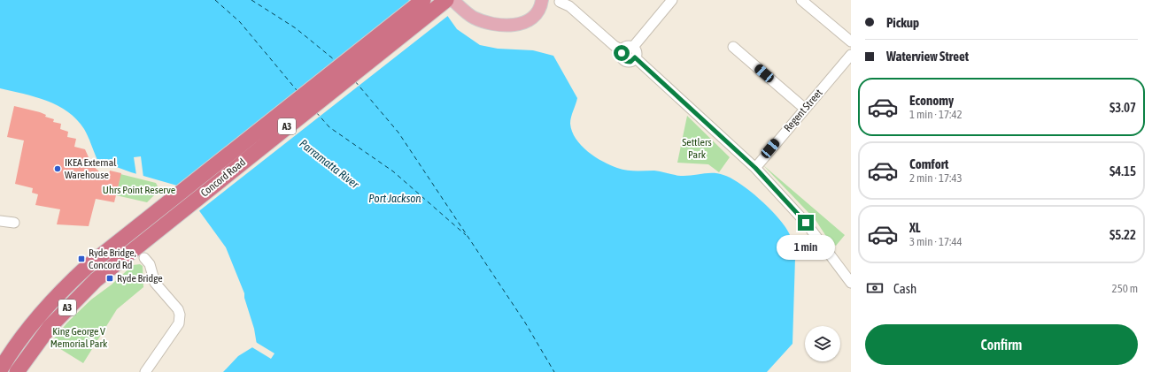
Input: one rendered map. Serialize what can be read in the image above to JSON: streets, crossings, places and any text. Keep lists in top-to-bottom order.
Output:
{
  "streets": {
    "highway": ["A3", "Concord Road"],
    "street": ["Regent Street"]
  },
  "water": ["Parramatta River", "Port Jackson"],
  "parks": ["Settlers Park", "Uhrs Point Reserve", "King George V Memorial Park"],
  "places": {
    "other": ["IKEA External Warehouse"],
    "transit": ["Ryde Bridge, Concord Rd", "Ryde Bridge"]
  },
  "page": {
    "banner": ["Pickup", "Waterview Street"],
    "list": [
      {
        "name": "Economy",
        "note": "1 min · 17:42",
        "value": "$3.07"
      },
      {
        "name": "Comfort",
        "note": "2 min · 17:43",
        "value": "$4.15"
      },
      {
        "name": "XL",
        "note": "3 min · 17:44",
        "value": "$5.22"
      }
    ],
    "bubble": "1 min",
    "pay": ["Cash", "250 m"],
    "buttons": "Confirm"
  }
}
